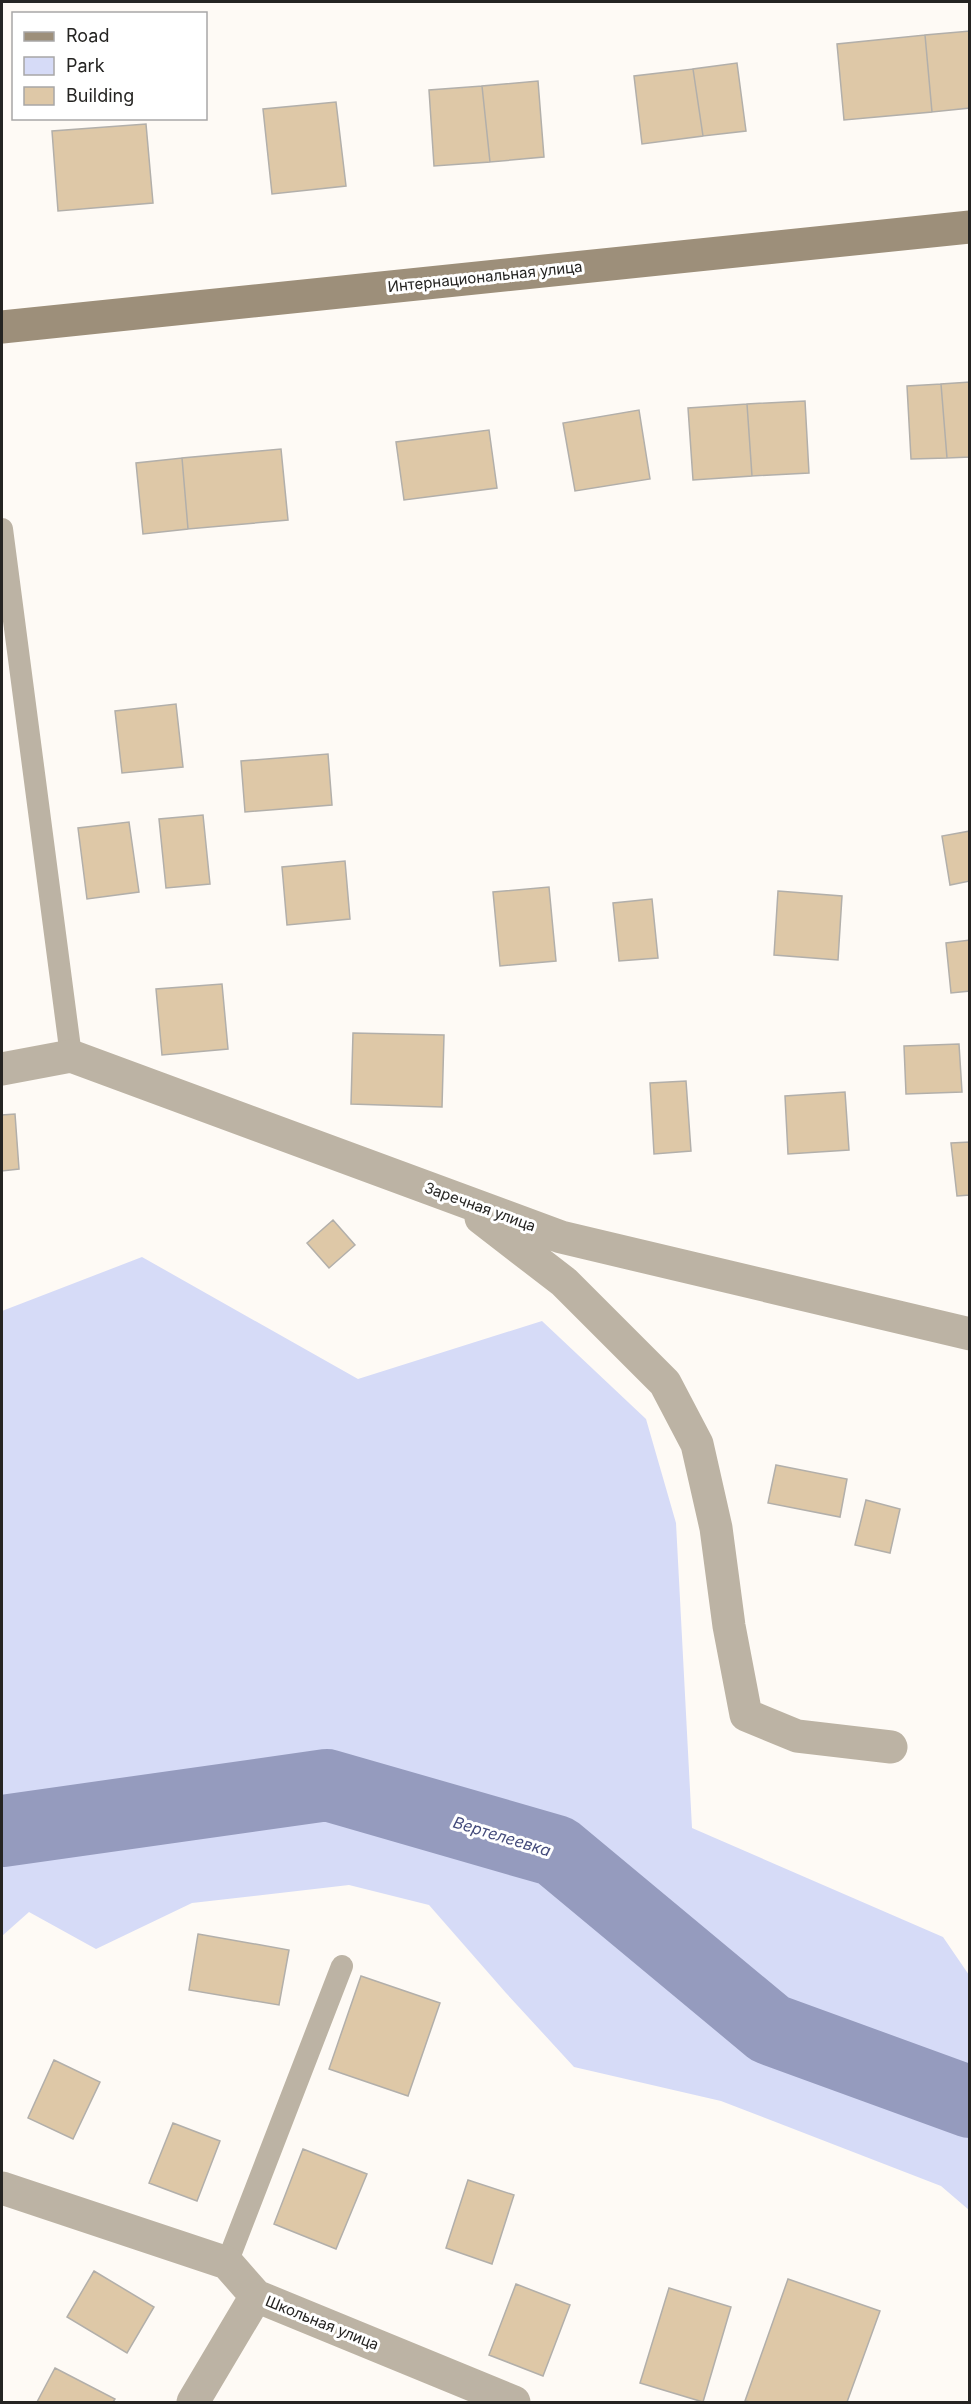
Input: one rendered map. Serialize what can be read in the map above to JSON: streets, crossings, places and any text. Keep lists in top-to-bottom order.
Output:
{
  "streets": {
    "street": ["Интернациональная улица", "Заречная улица", "Школьная улица"]
  },
  "water": ["Вертелеевка"],
  "legend": ["Road", "Park", "Building"]
}
